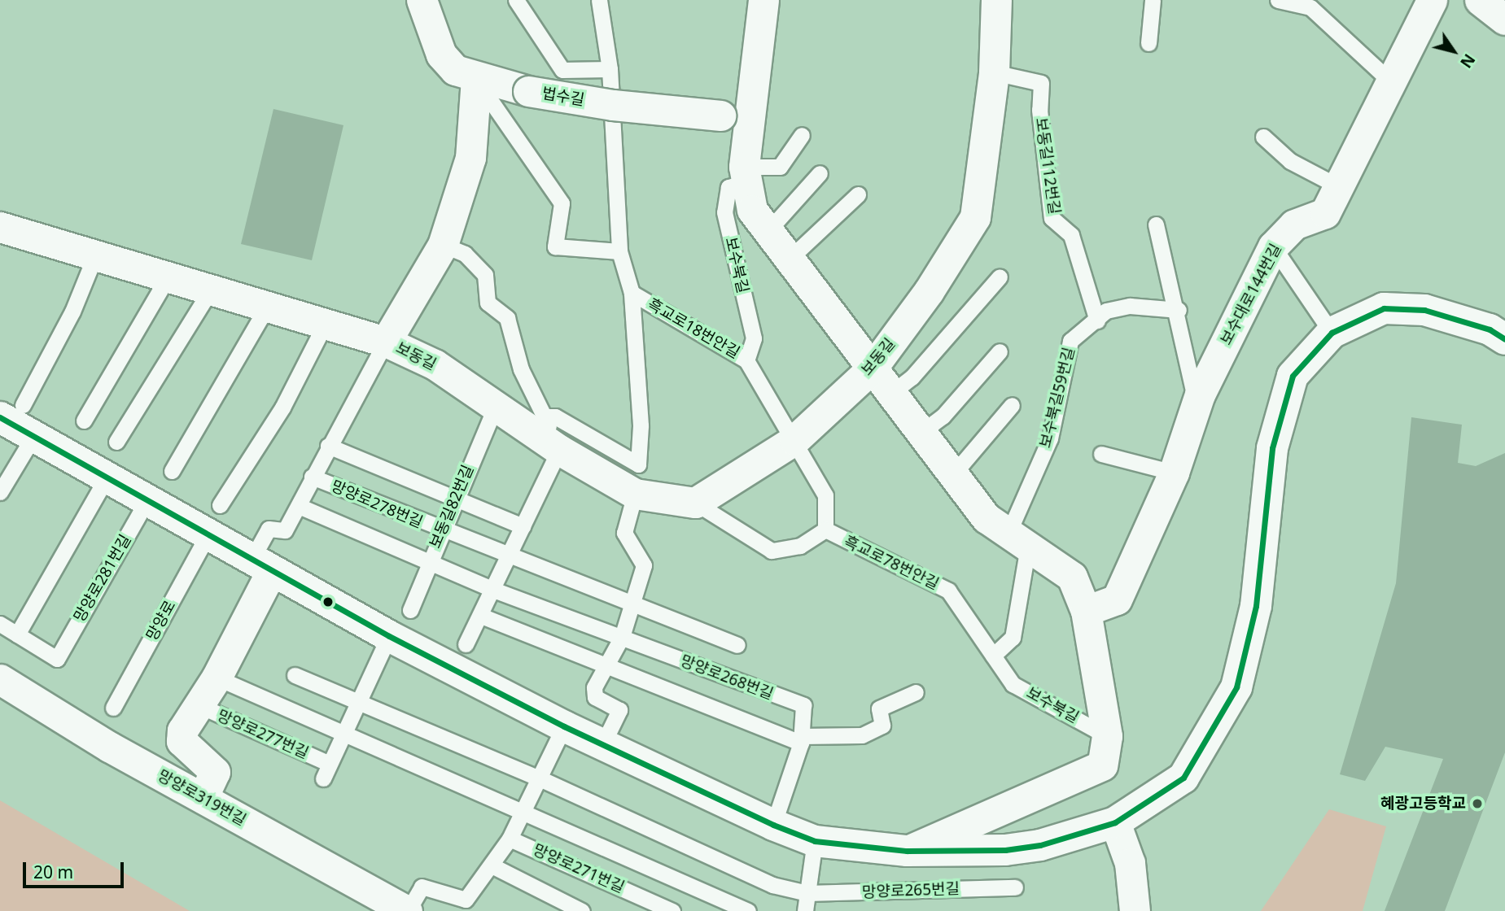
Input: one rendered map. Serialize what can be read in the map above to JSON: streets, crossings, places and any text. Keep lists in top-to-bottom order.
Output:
{
  "streets": {
    "street": [
      "법수길",
      "보수북길",
      "보수대로144번길",
      "보동길",
      "망양로277번길",
      "망양로319번길"
    ],
    "lane": [
      "보동길112번길",
      "흑교로18번안길",
      "보수북길59번길",
      "망양로278번길",
      "보동길82번길",
      "흑교로78번안길",
      "망양로281번길",
      "망양로",
      "망양로268번길",
      "망양로271번길",
      "망양로265번길"
    ]
  },
  "crossings": [
    ["법수길", "보수북길"],
    ["법수길", "흑교로18번안길"],
    ["보동길112번길", "보동길"],
    ["보동길112번길", "보수북길59번길"],
    ["보수북길", "보수대로144번길"],
    ["보수북길", "흑교로18번안길"],
    ["보수북길", "보동길"],
    ["보수북길", "보수북길59번길"],
    ["보수북길", "흑교로78번안길"],
    ["흑교로18번안길", "보동길"],
    ["흑교로18번안길", "흑교로78번안길"],
    ["보동길", "망양로278번길"],
    ["보동길", "보동길82번길"],
    ["망양로278번길", "보동길82번길"],
    ["망양로278번길", "망양로268번길"],
    ["망양로278번길", "망양로277번길"],
    ["망양로277번길", "망양로319번길"],
    ["망양로277번길", "망양로271번길"]
  ],
  "places": ["혜광고등학교"],
  "scale_bar": "20 m",
  "north": "bottom right"
}
